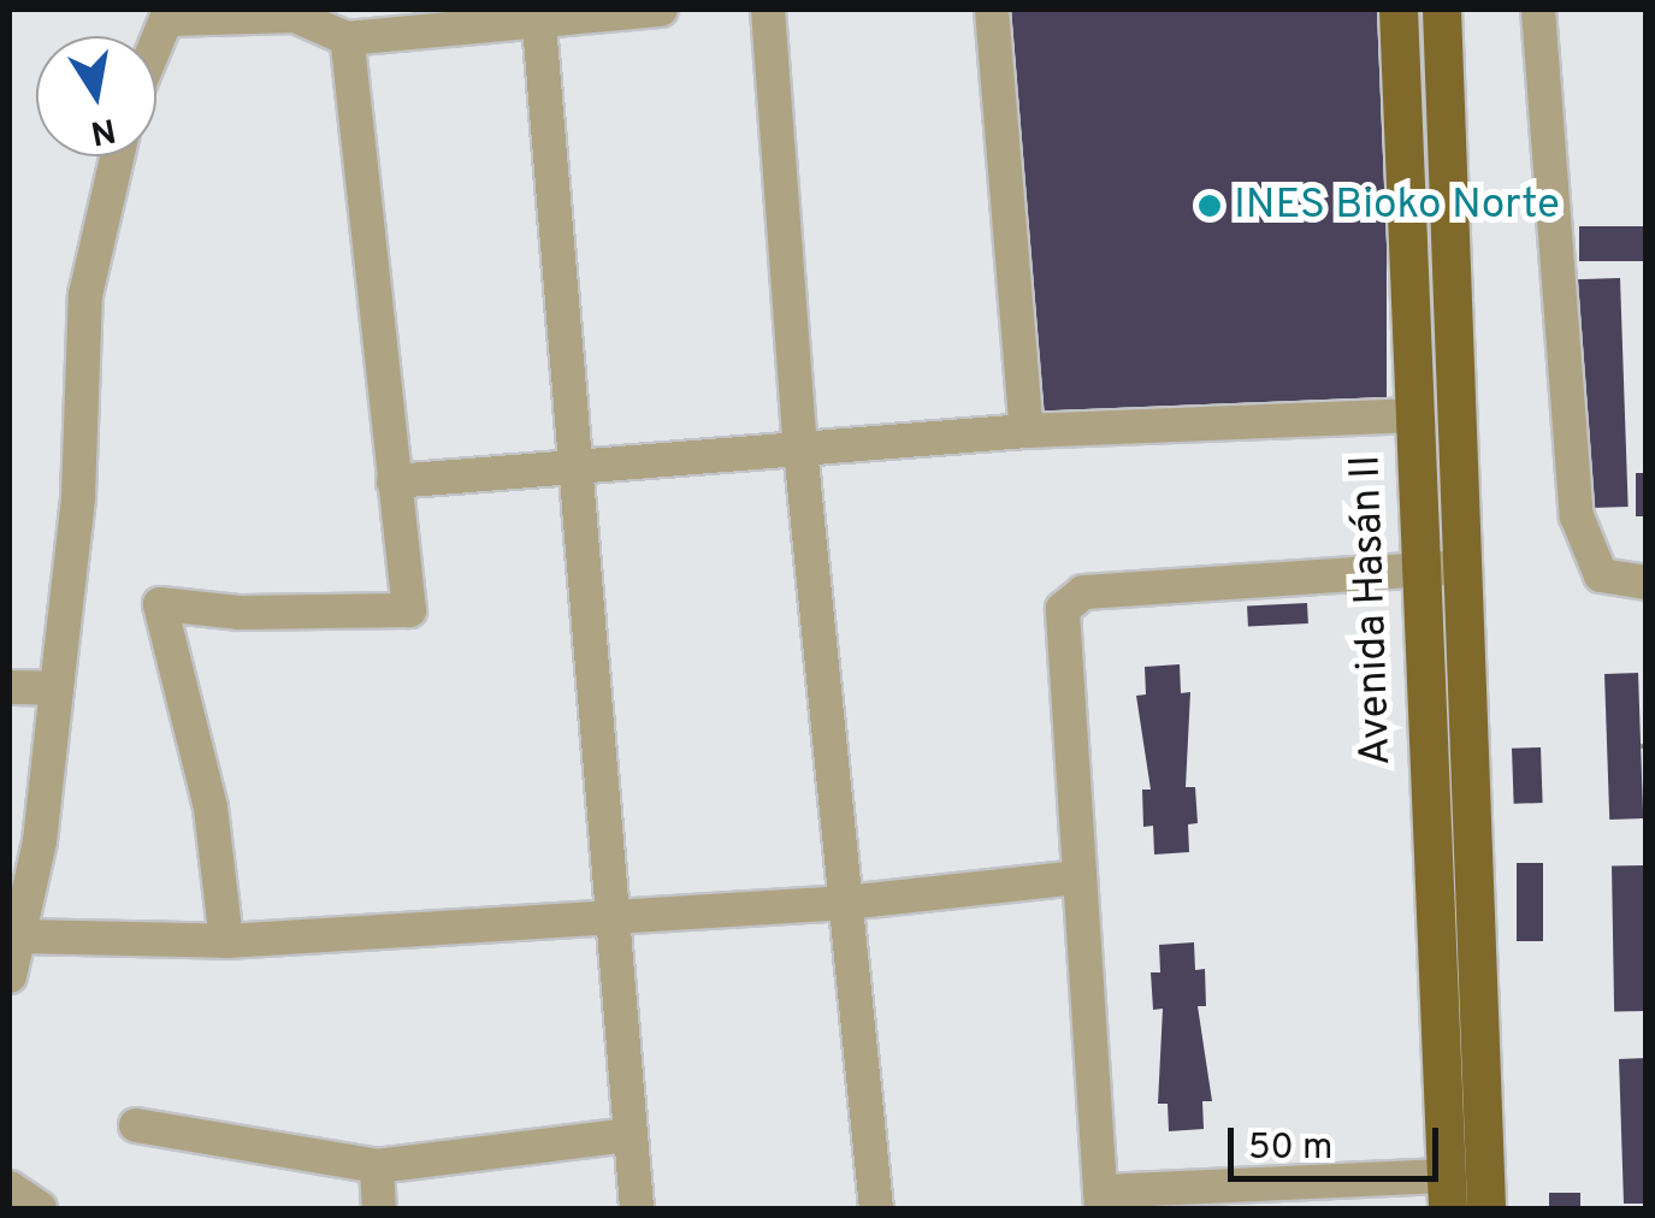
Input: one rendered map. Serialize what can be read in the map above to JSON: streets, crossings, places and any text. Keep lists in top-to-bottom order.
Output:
{
  "streets": {
    "main road": ["Avenida Hasán II"]
  },
  "places": ["INES Bioko Norte"],
  "scale_bar": "50 m",
  "north": "bottom"
}
